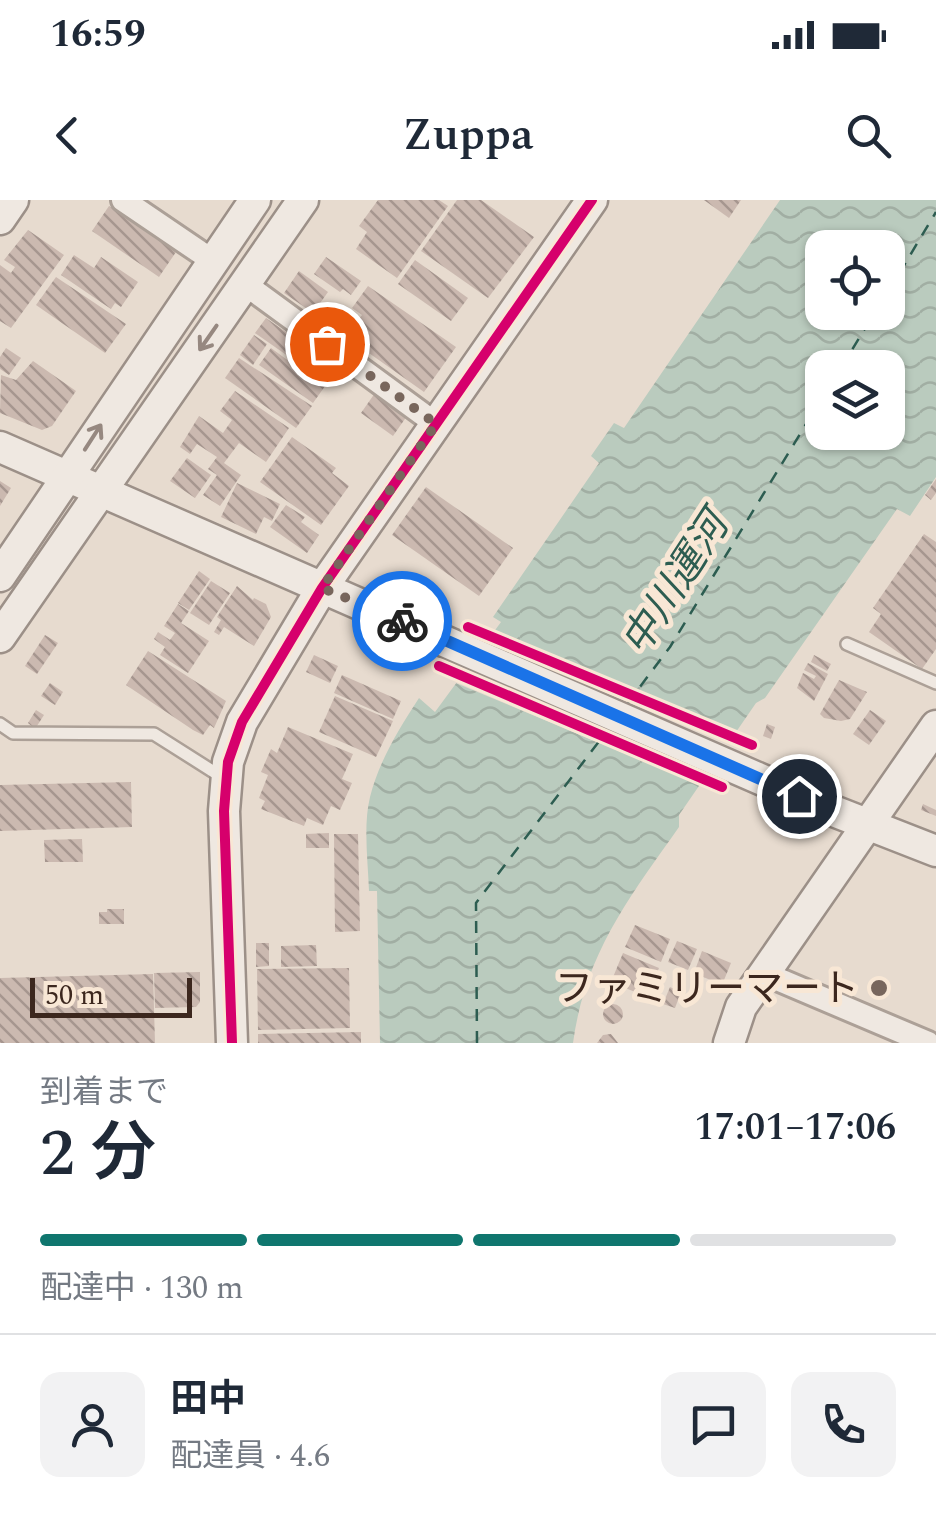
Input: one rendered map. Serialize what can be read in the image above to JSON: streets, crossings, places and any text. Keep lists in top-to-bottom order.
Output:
{
  "water": ["中川運河"],
  "places": ["ファミリーマート"],
  "scale_bar": "50 m",
  "page": {
    "status": "16:59",
    "header": "Zuppa",
    "scale": "50 m",
    "heading": ["2 分", "到着まで", "17:01–17:06"],
    "panel": ["田中", "配達員 · 4.6"],
    "bar": "配達中 · 130 m"
  }
}
